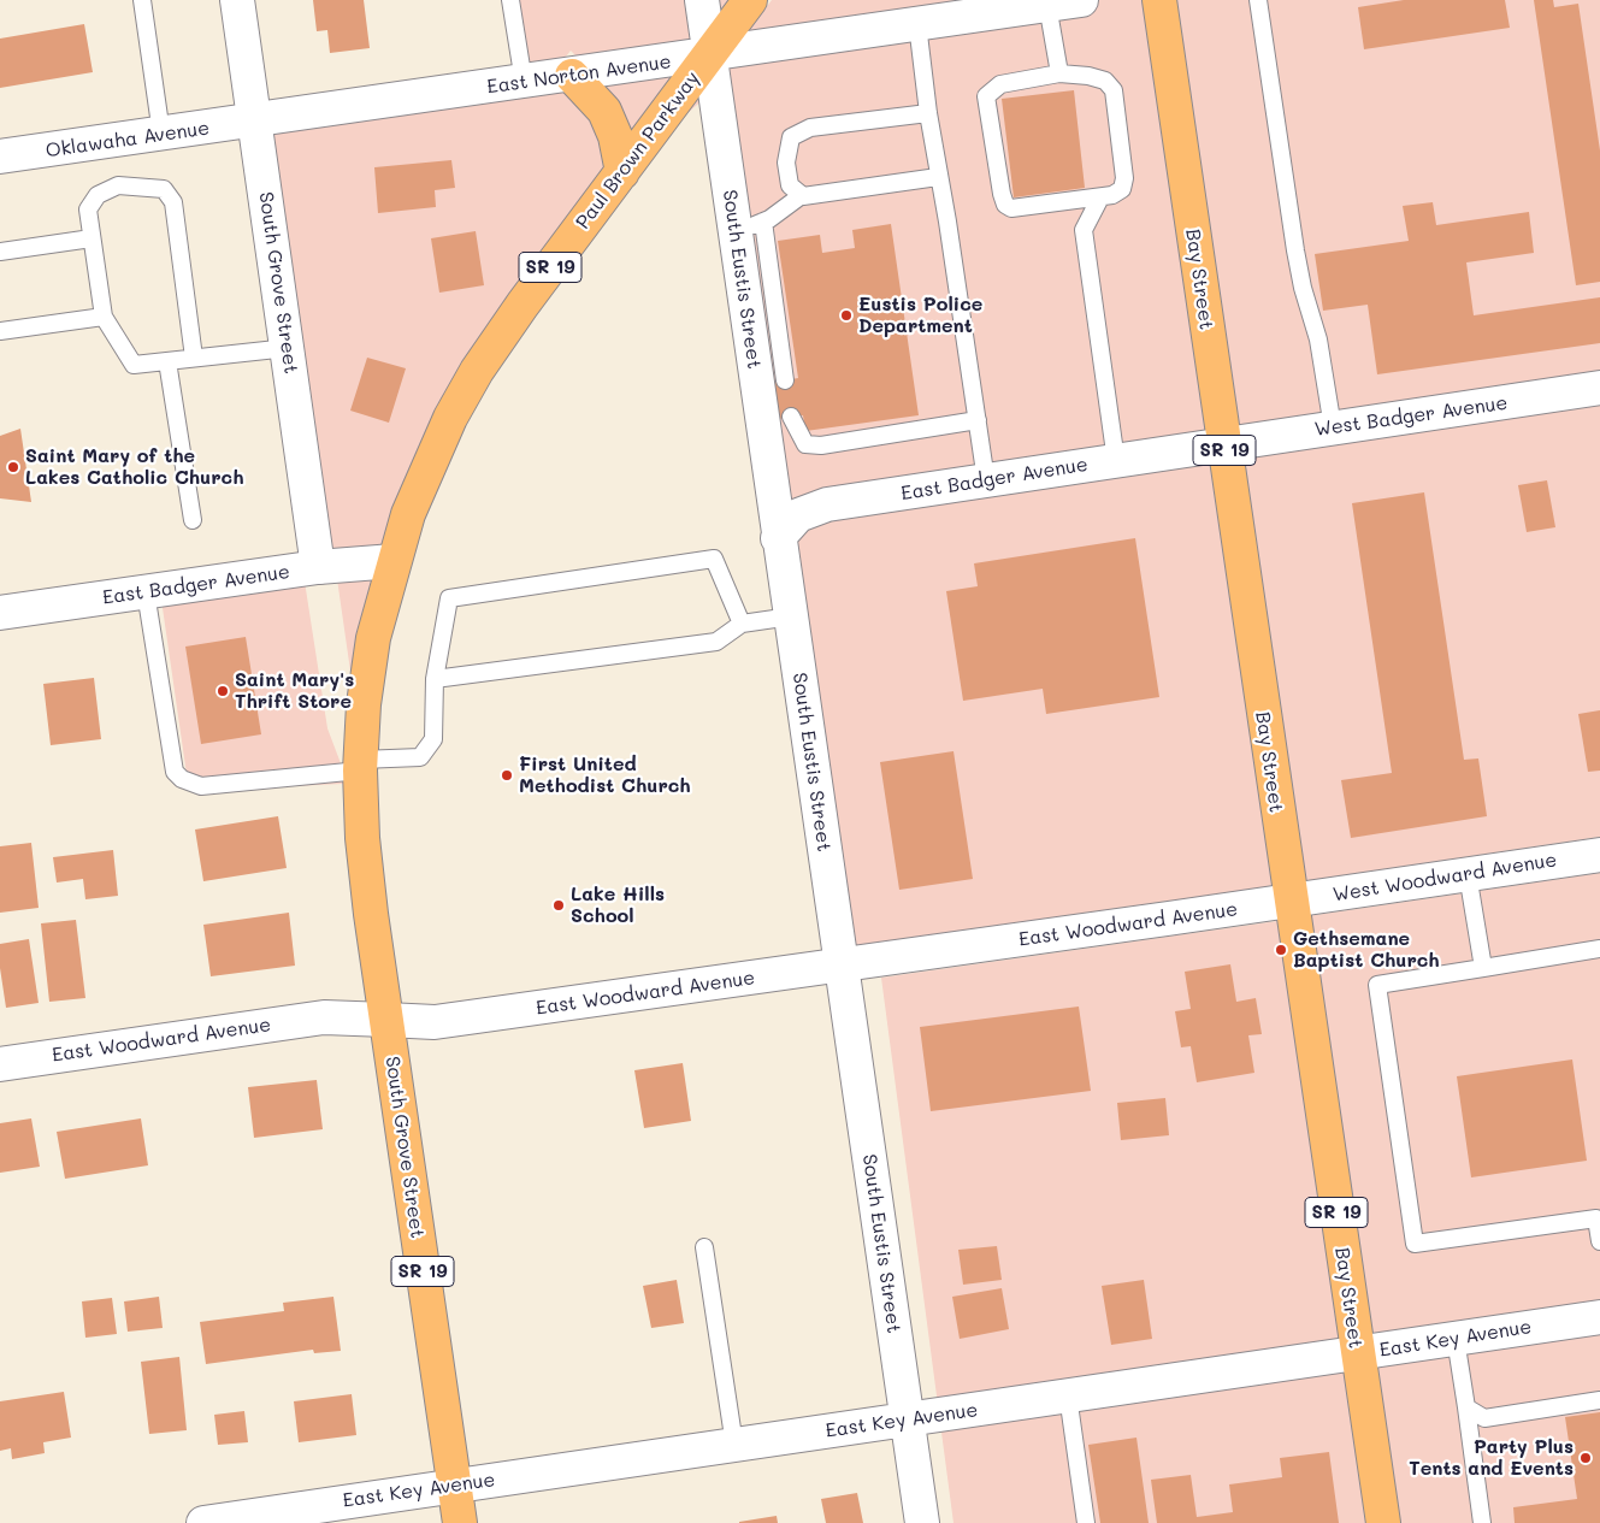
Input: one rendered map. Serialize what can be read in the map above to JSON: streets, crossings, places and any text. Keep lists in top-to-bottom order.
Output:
{
  "streets": {
    "main road": [
      "Paul Brown Parkway",
      "SR 19",
      "Bay Street",
      "South Grove Street"
    ],
    "street": [
      "East Norton Avenue",
      "Oklawaha Avenue",
      "South Eustis Street",
      "West Badger Avenue",
      "East Badger Avenue",
      "West Woodward Avenue",
      "East Woodward Avenue",
      "East Key Avenue"
    ]
  },
  "crossings": [
    ["East Norton Avenue", "Oklawaha Avenue"],
    ["East Norton Avenue", "Paul Brown Parkway"],
    ["East Norton Avenue", "South Eustis Street"],
    ["East Norton Avenue", "South Grove Street"],
    ["Oklawaha Avenue", "South Grove Street"],
    ["Paul Brown Parkway", "South Eustis Street"],
    ["Paul Brown Parkway", "South Grove Street"],
    ["Paul Brown Parkway", "East Badger Avenue"],
    ["South Eustis Street", "East Badger Avenue"],
    ["South Eustis Street", "East Woodward Avenue"],
    ["South Eustis Street", "East Key Avenue"],
    ["Bay Street", "West Badger Avenue"],
    ["Bay Street", "East Badger Avenue"],
    ["Bay Street", "West Woodward Avenue"],
    ["Bay Street", "East Woodward Avenue"],
    ["Bay Street", "East Key Avenue"],
    ["South Grove Street", "East Badger Avenue"],
    ["South Grove Street", "East Woodward Avenue"],
    ["South Grove Street", "East Key Avenue"],
    ["West Badger Avenue", "East Badger Avenue"],
    ["West Woodward Avenue", "East Woodward Avenue"]
  ],
  "places": [
    "Eustis Police Department",
    "Saint Mary of the Lakes Catholic Church",
    "Saint Mary's Thrift Store",
    "First United Methodist Church",
    "Lake Hills School",
    "Gethsemane Baptist Church",
    "Party Plus Tents and Events"
  ]
}
